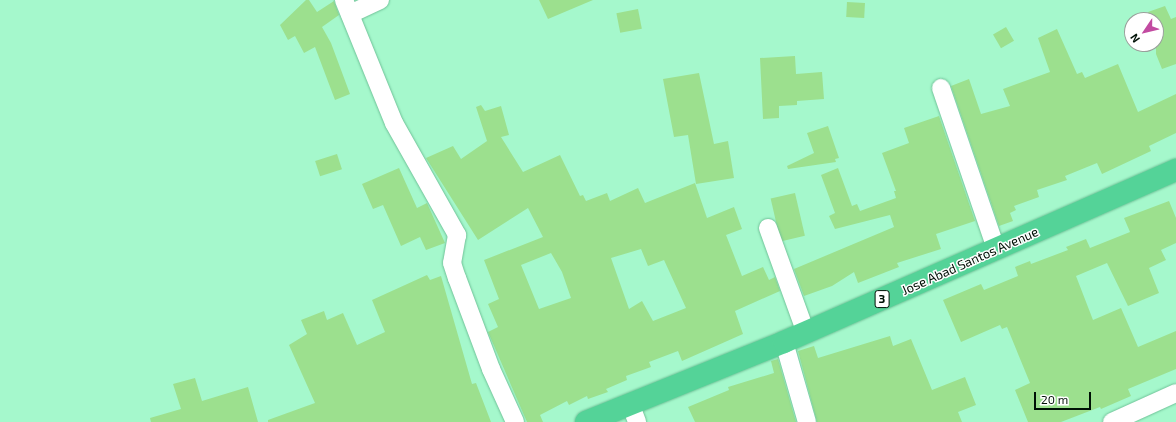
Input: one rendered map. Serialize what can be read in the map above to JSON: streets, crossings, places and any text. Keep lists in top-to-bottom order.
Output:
{
  "streets": {
    "highway": ["Jose Abad Santos Avenue", "3"]
  },
  "scale_bar": "20 m",
  "north": "bottom left"
}
